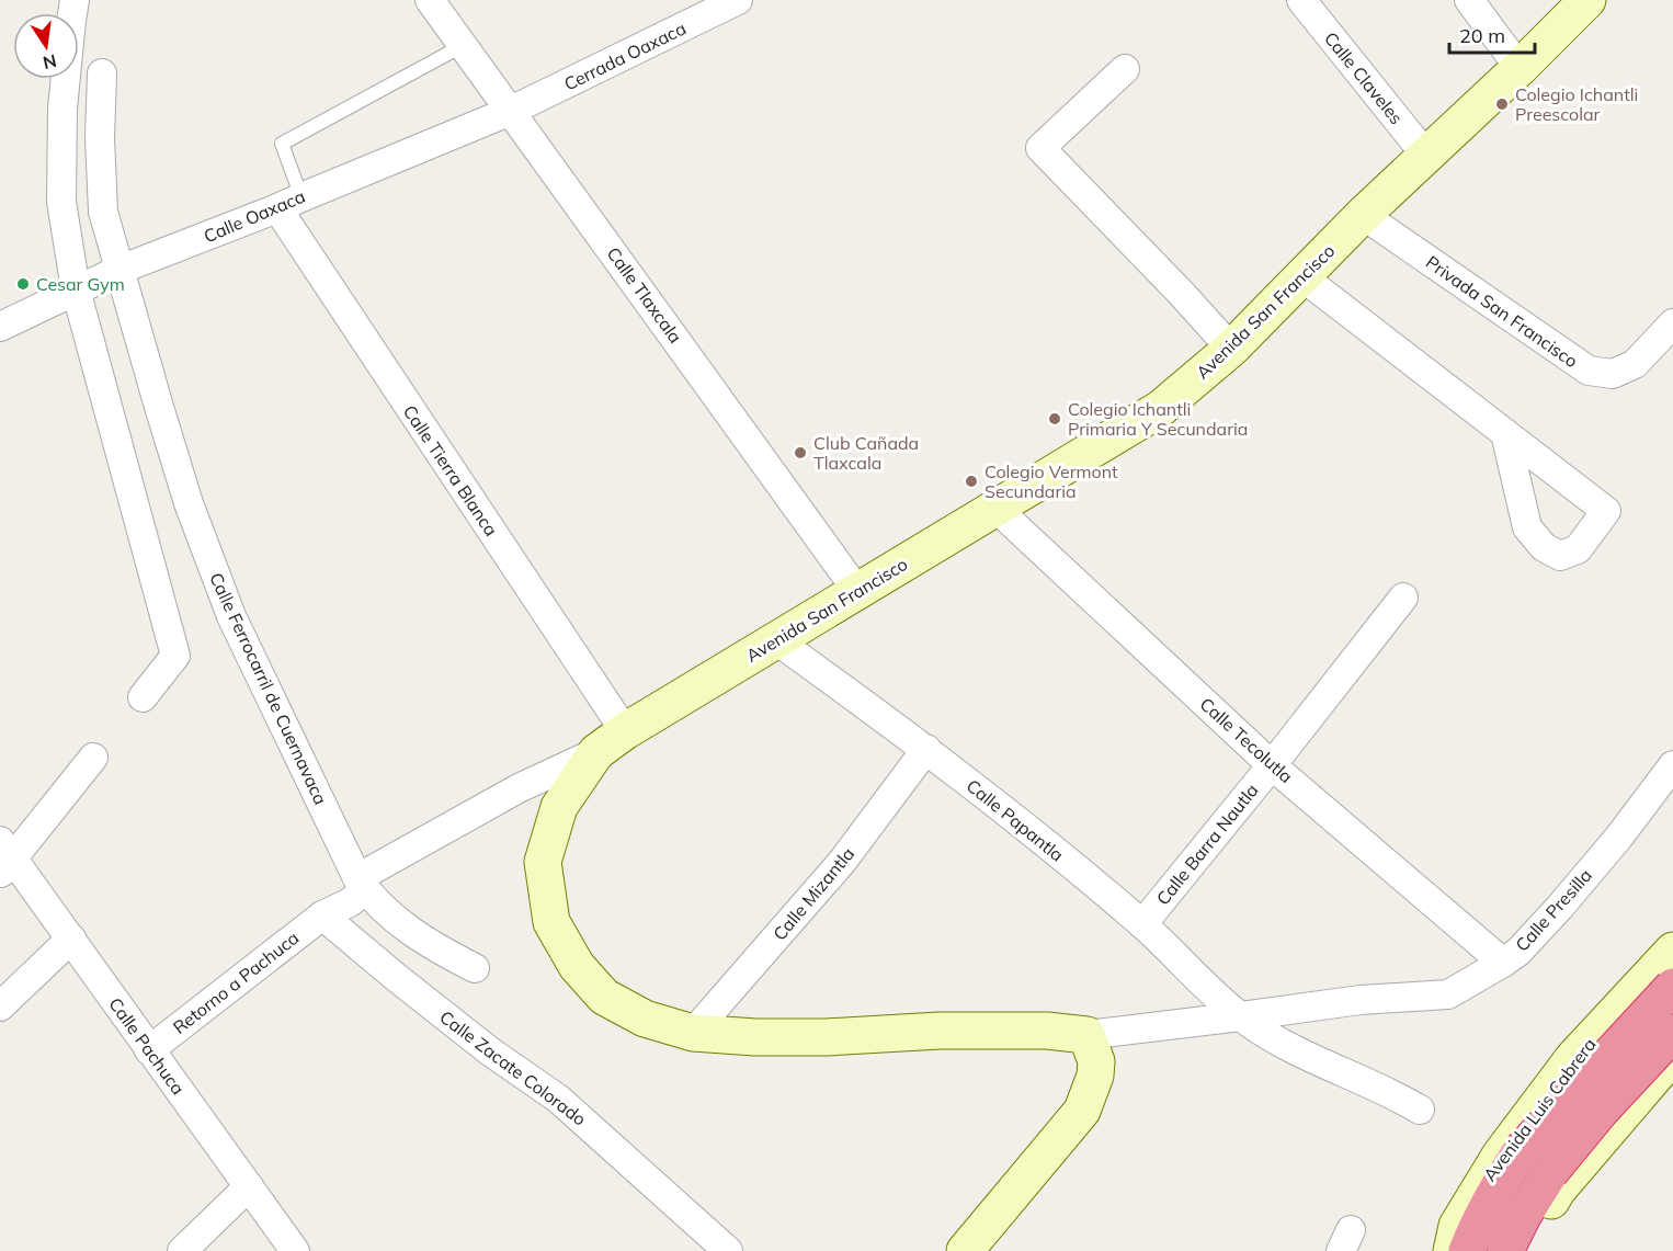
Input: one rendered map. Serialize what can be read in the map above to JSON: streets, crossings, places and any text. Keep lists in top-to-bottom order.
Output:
{
  "streets": {
    "street": [
      "Cerrada Oaxaca",
      "Calle Claveles",
      "Calle Oaxaca",
      "Calle Tlaxcala",
      "Avenida San Francisco",
      "Privada San Francisco",
      "Calle Tierra Blanca",
      "Calle Ferrocarril de Cuernavaca",
      "Calle Tecolutla",
      "Calle Papantla",
      "Calle Barra Nautla",
      "Calle Mizantla",
      "Calle Presilla",
      "Retorno a Pachuca",
      "Calle Pachuca",
      "Calle Zacate Colorado",
      "Avenida Luis Cabrera"
    ]
  },
  "crossings": [
    ["Cerrada Oaxaca", "Calle Oaxaca"],
    ["Cerrada Oaxaca", "Calle Tlaxcala"],
    ["Calle Claveles", "Avenida San Francisco"],
    ["Calle Oaxaca", "Calle Tlaxcala"],
    ["Calle Oaxaca", "Calle Tierra Blanca"],
    ["Calle Oaxaca", "Calle Ferrocarril de Cuernavaca"],
    ["Calle Tlaxcala", "Avenida San Francisco"],
    ["Avenida San Francisco", "Privada San Francisco"],
    ["Avenida San Francisco", "Calle Tierra Blanca"],
    ["Avenida San Francisco", "Calle Ferrocarril de Cuernavaca"],
    ["Avenida San Francisco", "Calle Tecolutla"],
    ["Avenida San Francisco", "Calle Papantla"],
    ["Avenida San Francisco", "Calle Mizantla"],
    ["Avenida San Francisco", "Retorno a Pachuca"],
    ["Calle Ferrocarril de Cuernavaca", "Retorno a Pachuca"],
    ["Calle Tecolutla", "Calle Barra Nautla"],
    ["Calle Tecolutla", "Calle Presilla"],
    ["Calle Papantla", "Calle Barra Nautla"],
    ["Calle Papantla", "Calle Mizantla"],
    ["Calle Papantla", "Calle Presilla"],
    ["Retorno a Pachuca", "Calle Pachuca"],
    ["Retorno a Pachuca", "Calle Zacate Colorado"]
  ],
  "places": [
    "Colegio Ichantli Preescolar",
    "Cesar Gym",
    "Colegio Ichantli Primaria Y Secundaria",
    "Club Cañada Tlaxcala",
    "Colegio Vermont Secundaria"
  ],
  "scale_bar": "20 m",
  "north": "bottom"
}
